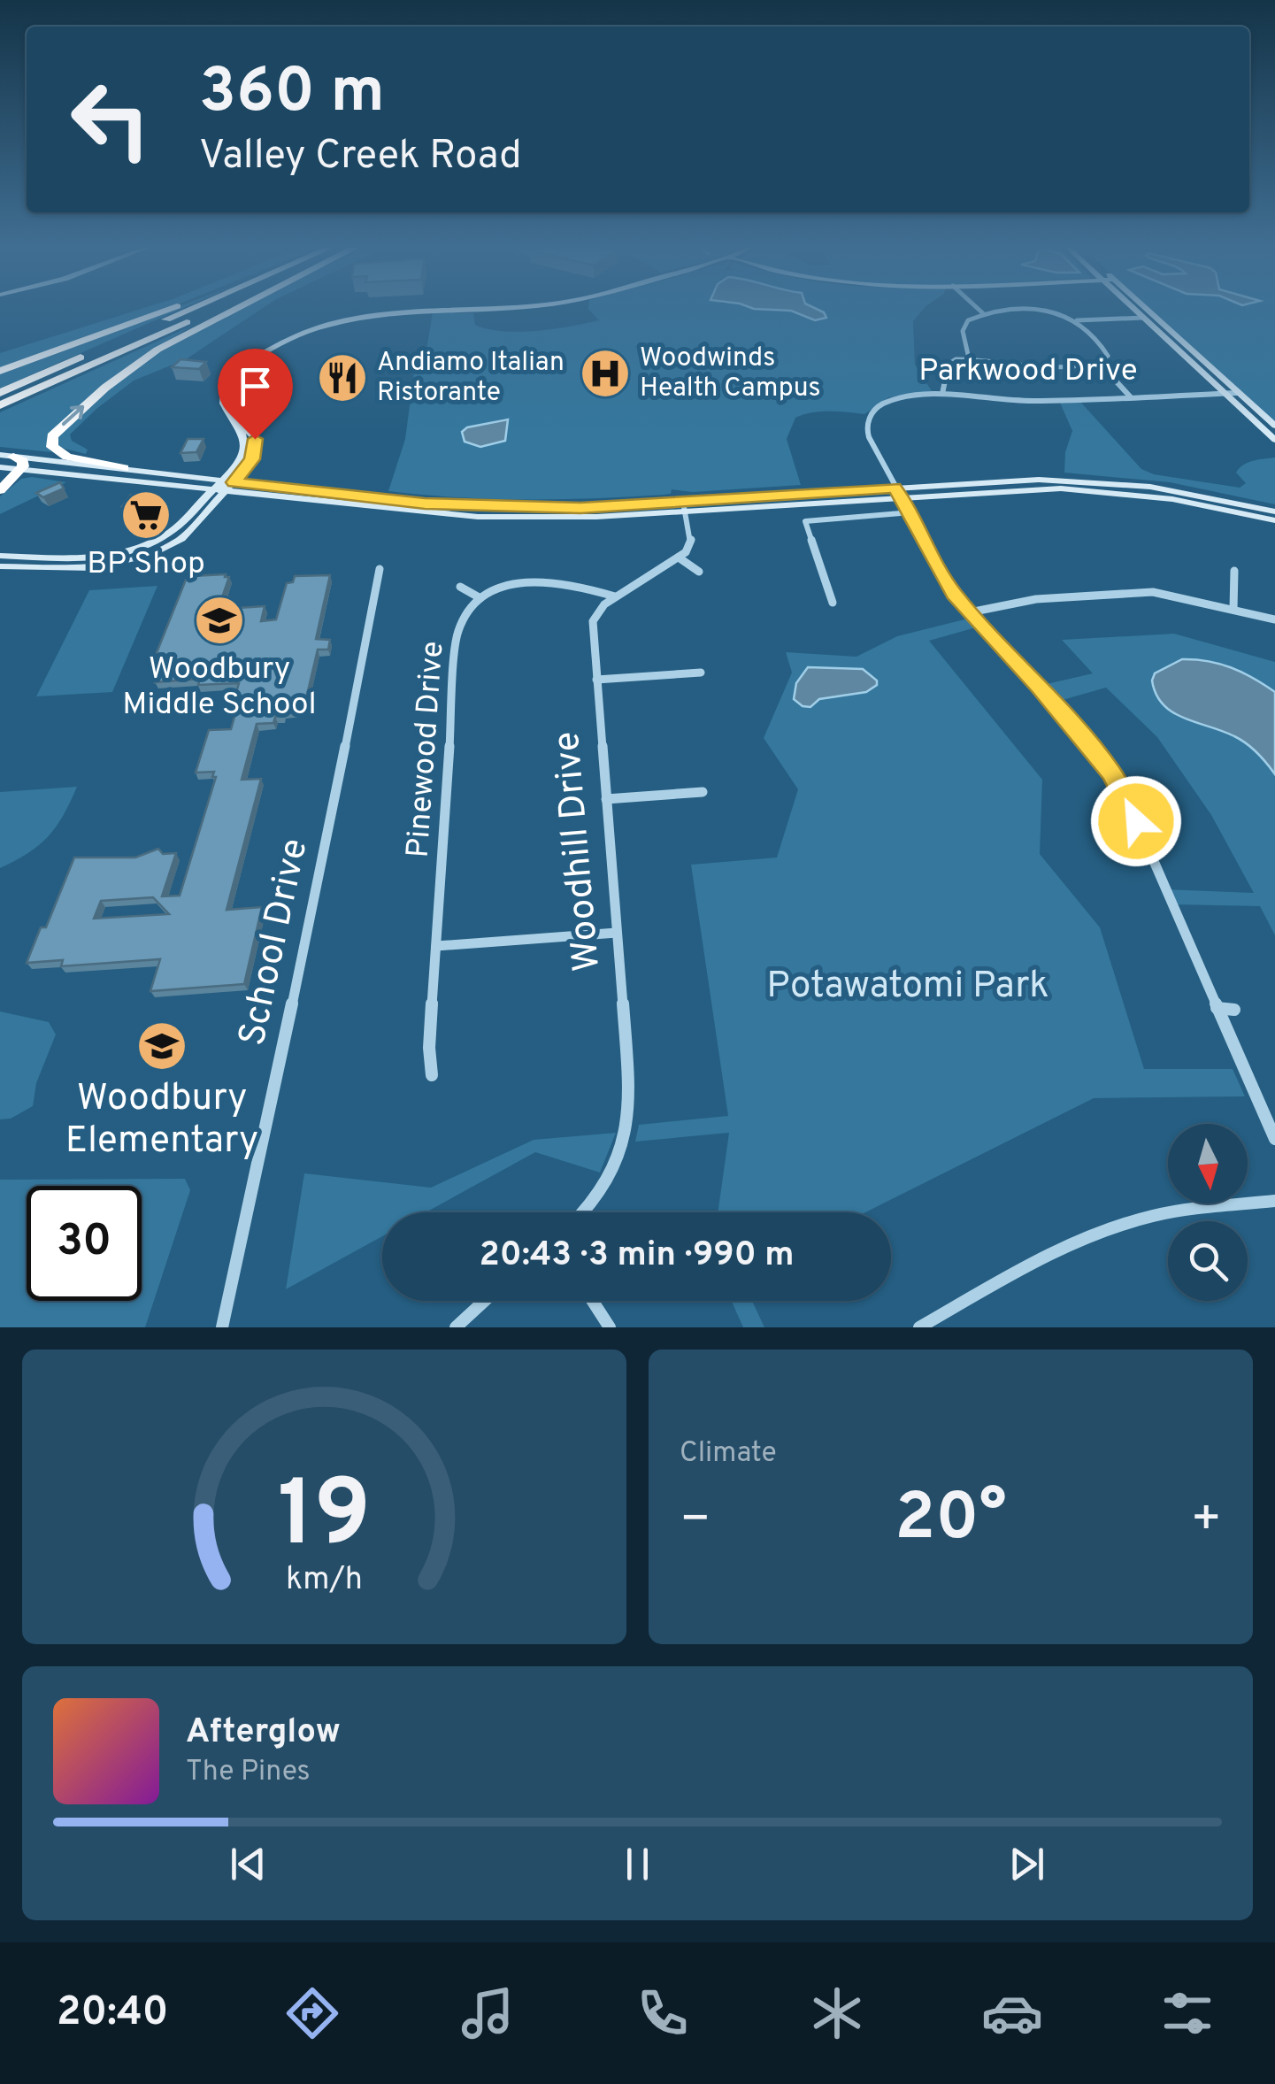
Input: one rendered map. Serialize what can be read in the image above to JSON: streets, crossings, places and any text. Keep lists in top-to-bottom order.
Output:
{
  "streets": {
    "street": [
      "Parkwood Drive",
      "Pinewood Drive",
      "Woodhill Drive",
      "School Drive"
    ]
  },
  "parks": ["Potawatomi Park"],
  "places": {
    "hospital": ["Woodwinds Health Campus"],
    "restaurant": ["Andiamo Italian Ristorante"],
    "supermarket": ["BP Shop"],
    "school or university": ["Woodbury Middle School", "Woodbury Elementary"]
  },
  "north": "bottom",
  "page": {
    "turn": ["360 m", "Valley Creek Road"],
    "limit": "30",
    "trip": "20:43 · 3 min · 990 m",
    "tile": "Climate",
    "heat": ["−", "20°", "+"],
    "song": ["Afterglow", "The Pines"],
    "tabs": "20:40",
    "gauge": ["19", "km/h"]
  }
}
